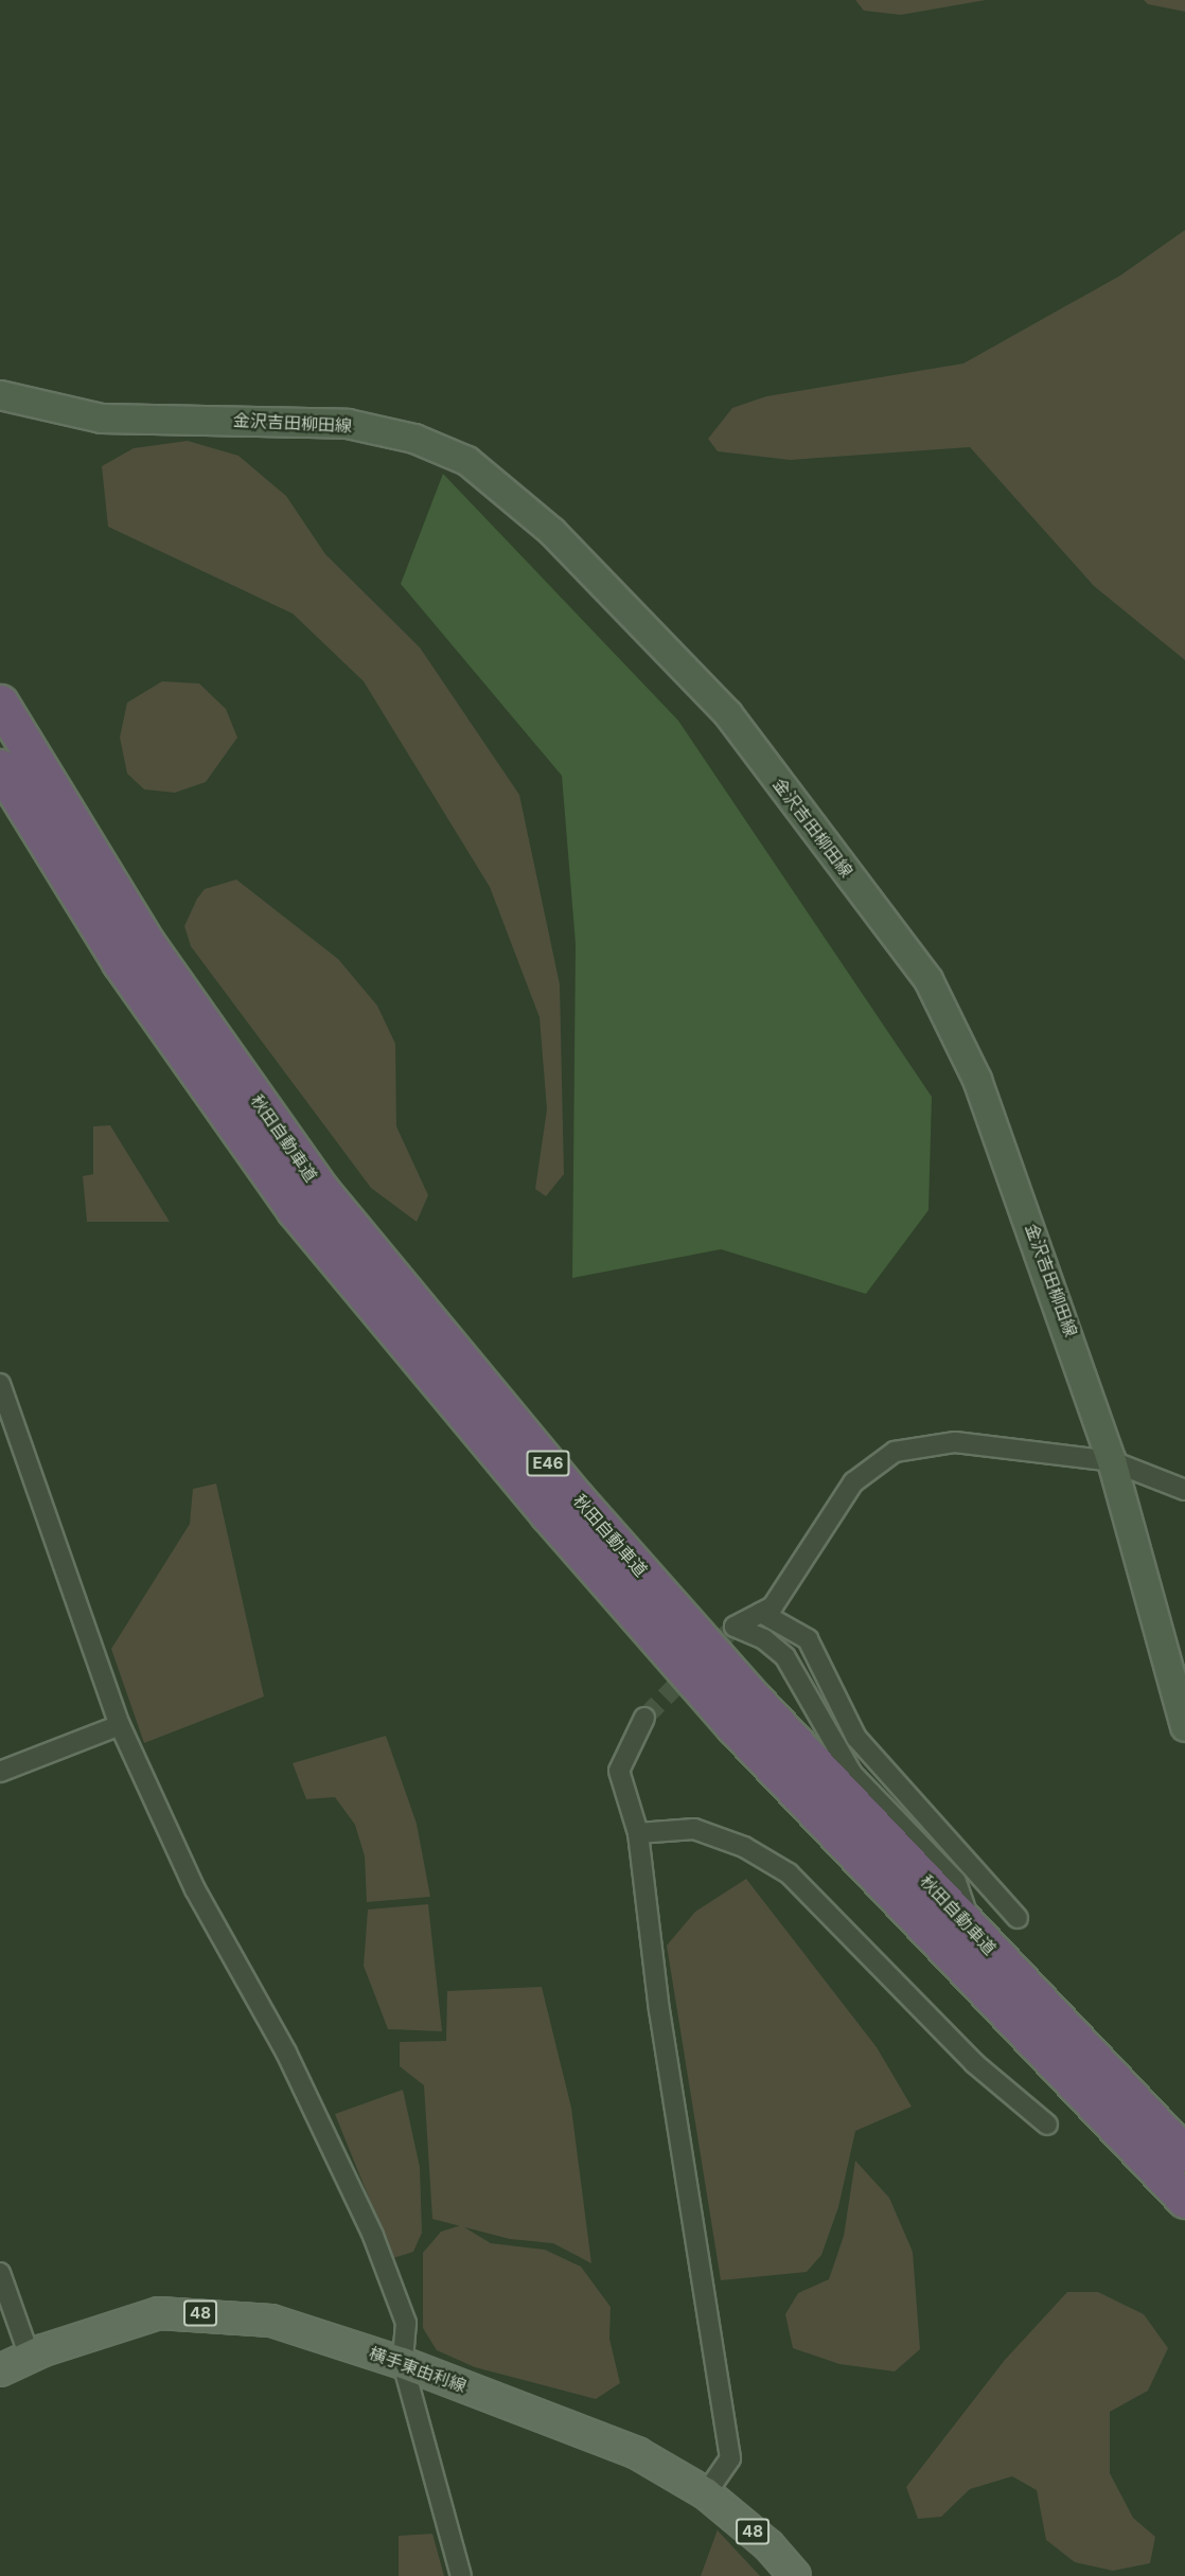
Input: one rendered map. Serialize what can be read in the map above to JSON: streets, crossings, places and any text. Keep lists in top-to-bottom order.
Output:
{
  "streets": {
    "highway": ["秋田自動車道", "E46"],
    "main road": ["金沢吉田柳田線", "48", "横手東由利線"]
  }
}
